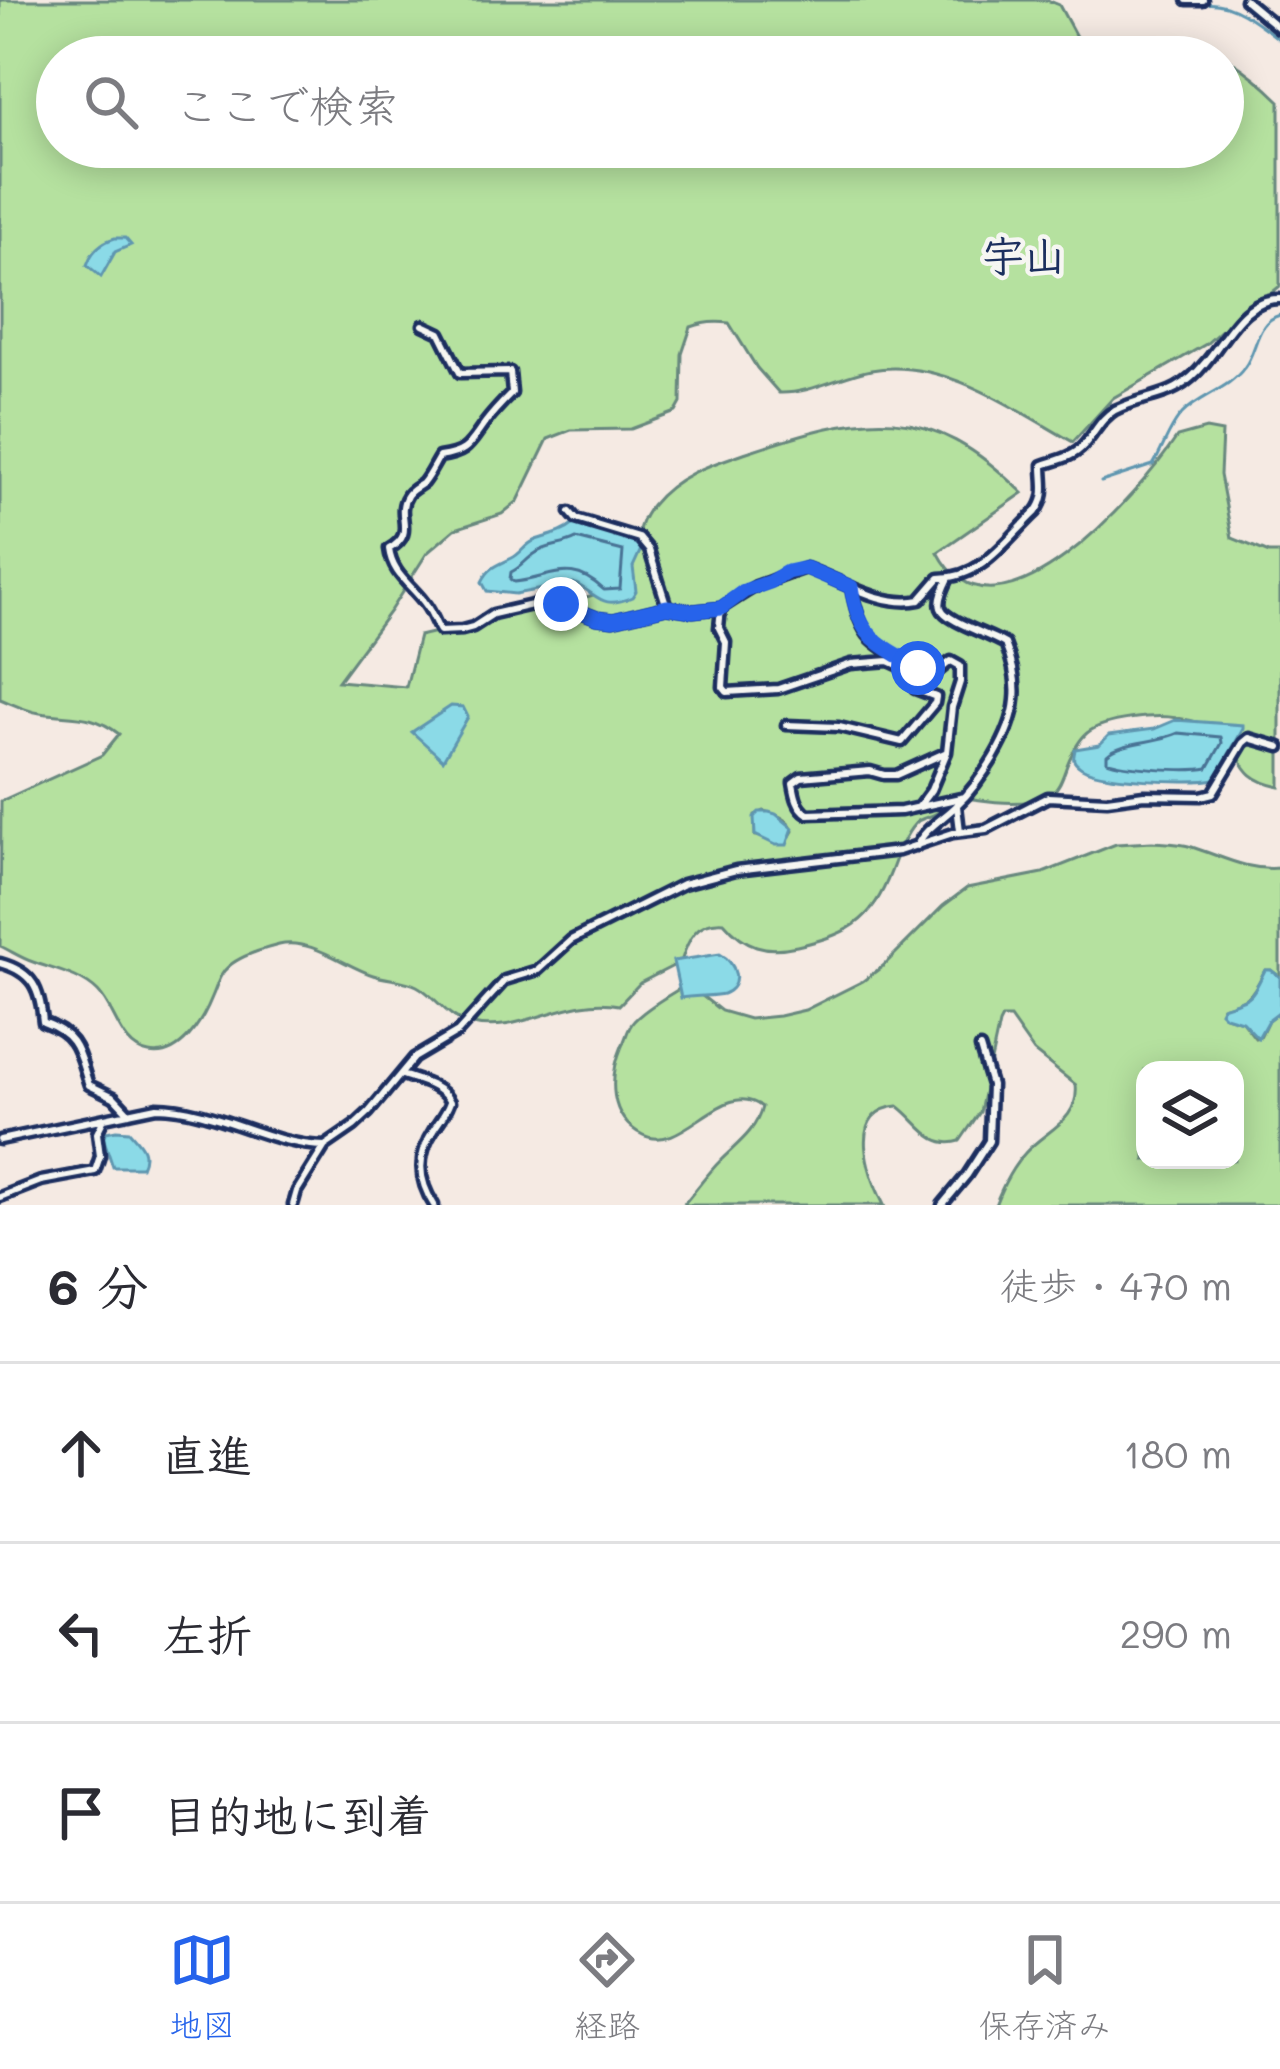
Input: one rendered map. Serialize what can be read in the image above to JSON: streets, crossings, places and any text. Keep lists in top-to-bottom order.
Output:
{
  "districts": ["宇山"],
  "page": {
    "search": "ここで検索",
    "heading": ["6 分", "徒歩 · 470 m"],
    "list": [
      ["直進", "180 m"],
      ["左折", "290 m"],
      "目的地に到着"
    ],
    "nav": ["地図", "経路", "保存済み"]
  }
}
